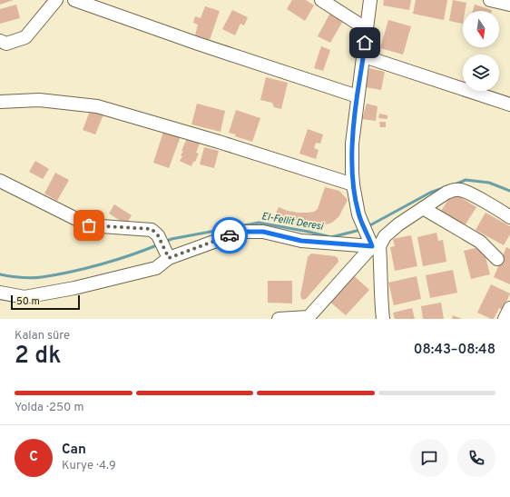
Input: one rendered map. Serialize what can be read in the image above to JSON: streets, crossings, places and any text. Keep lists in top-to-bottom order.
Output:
{
  "water": ["El-Fellit Deresi"],
  "scale_bar": "50 m",
  "north": "bottom",
  "page": {
    "scale": "50 m",
    "heading": ["2 dk", "Kalan süre", "08:43–08:48"],
    "panel": ["Can", "Kurye · 4.9"],
    "bar": "Yolda · 250 m",
    "round": "C"
  }
}
